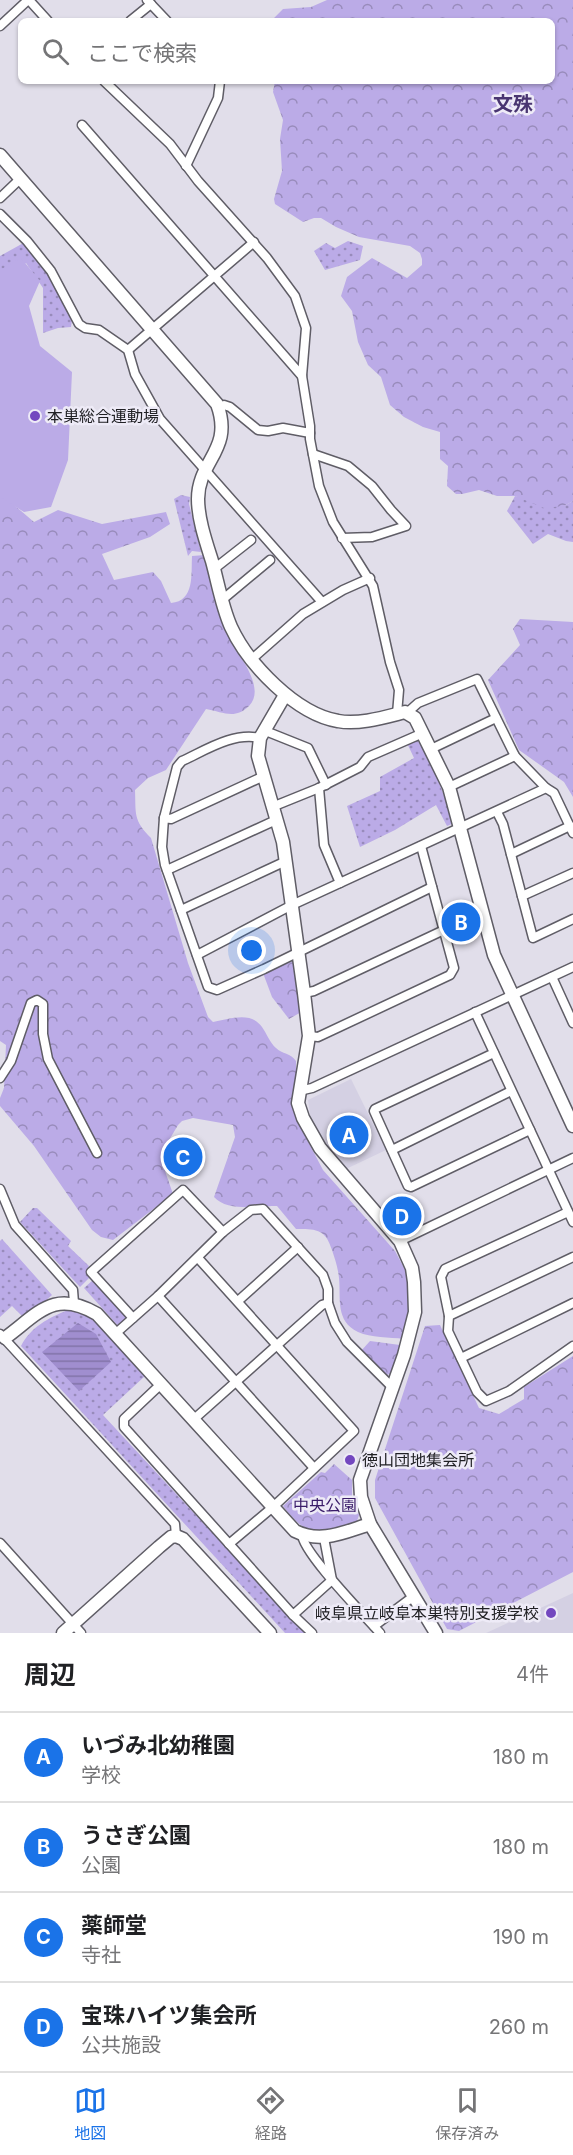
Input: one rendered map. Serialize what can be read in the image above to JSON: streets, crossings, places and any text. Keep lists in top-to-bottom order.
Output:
{
  "districts": ["文殊"],
  "parks": ["中央公園"],
  "places": ["本巣総合運動場", "徳山団地集会所", "岐阜県立岐阜本巣特別支援学校"],
  "page": {
    "search": "ここで検索",
    "pins": [
      "B",
      "A",
      "C",
      "D"
    ],
    "heading": ["周辺", "4件"],
    "list": [
      {
        "mark": "A",
        "name": "いづみ北幼稚園",
        "note": "学校",
        "value": "180 m"
      },
      {
        "mark": "B",
        "name": "うさぎ公園",
        "note": "公園",
        "value": "180 m"
      },
      {
        "mark": "C",
        "name": "薬師堂",
        "note": "寺社",
        "value": "190 m"
      },
      {
        "mark": "D",
        "name": "宝珠ハイツ集会所",
        "note": "公共施設",
        "value": "260 m"
      }
    ],
    "nav": ["地図", "経路", "保存済み"]
  }
}
